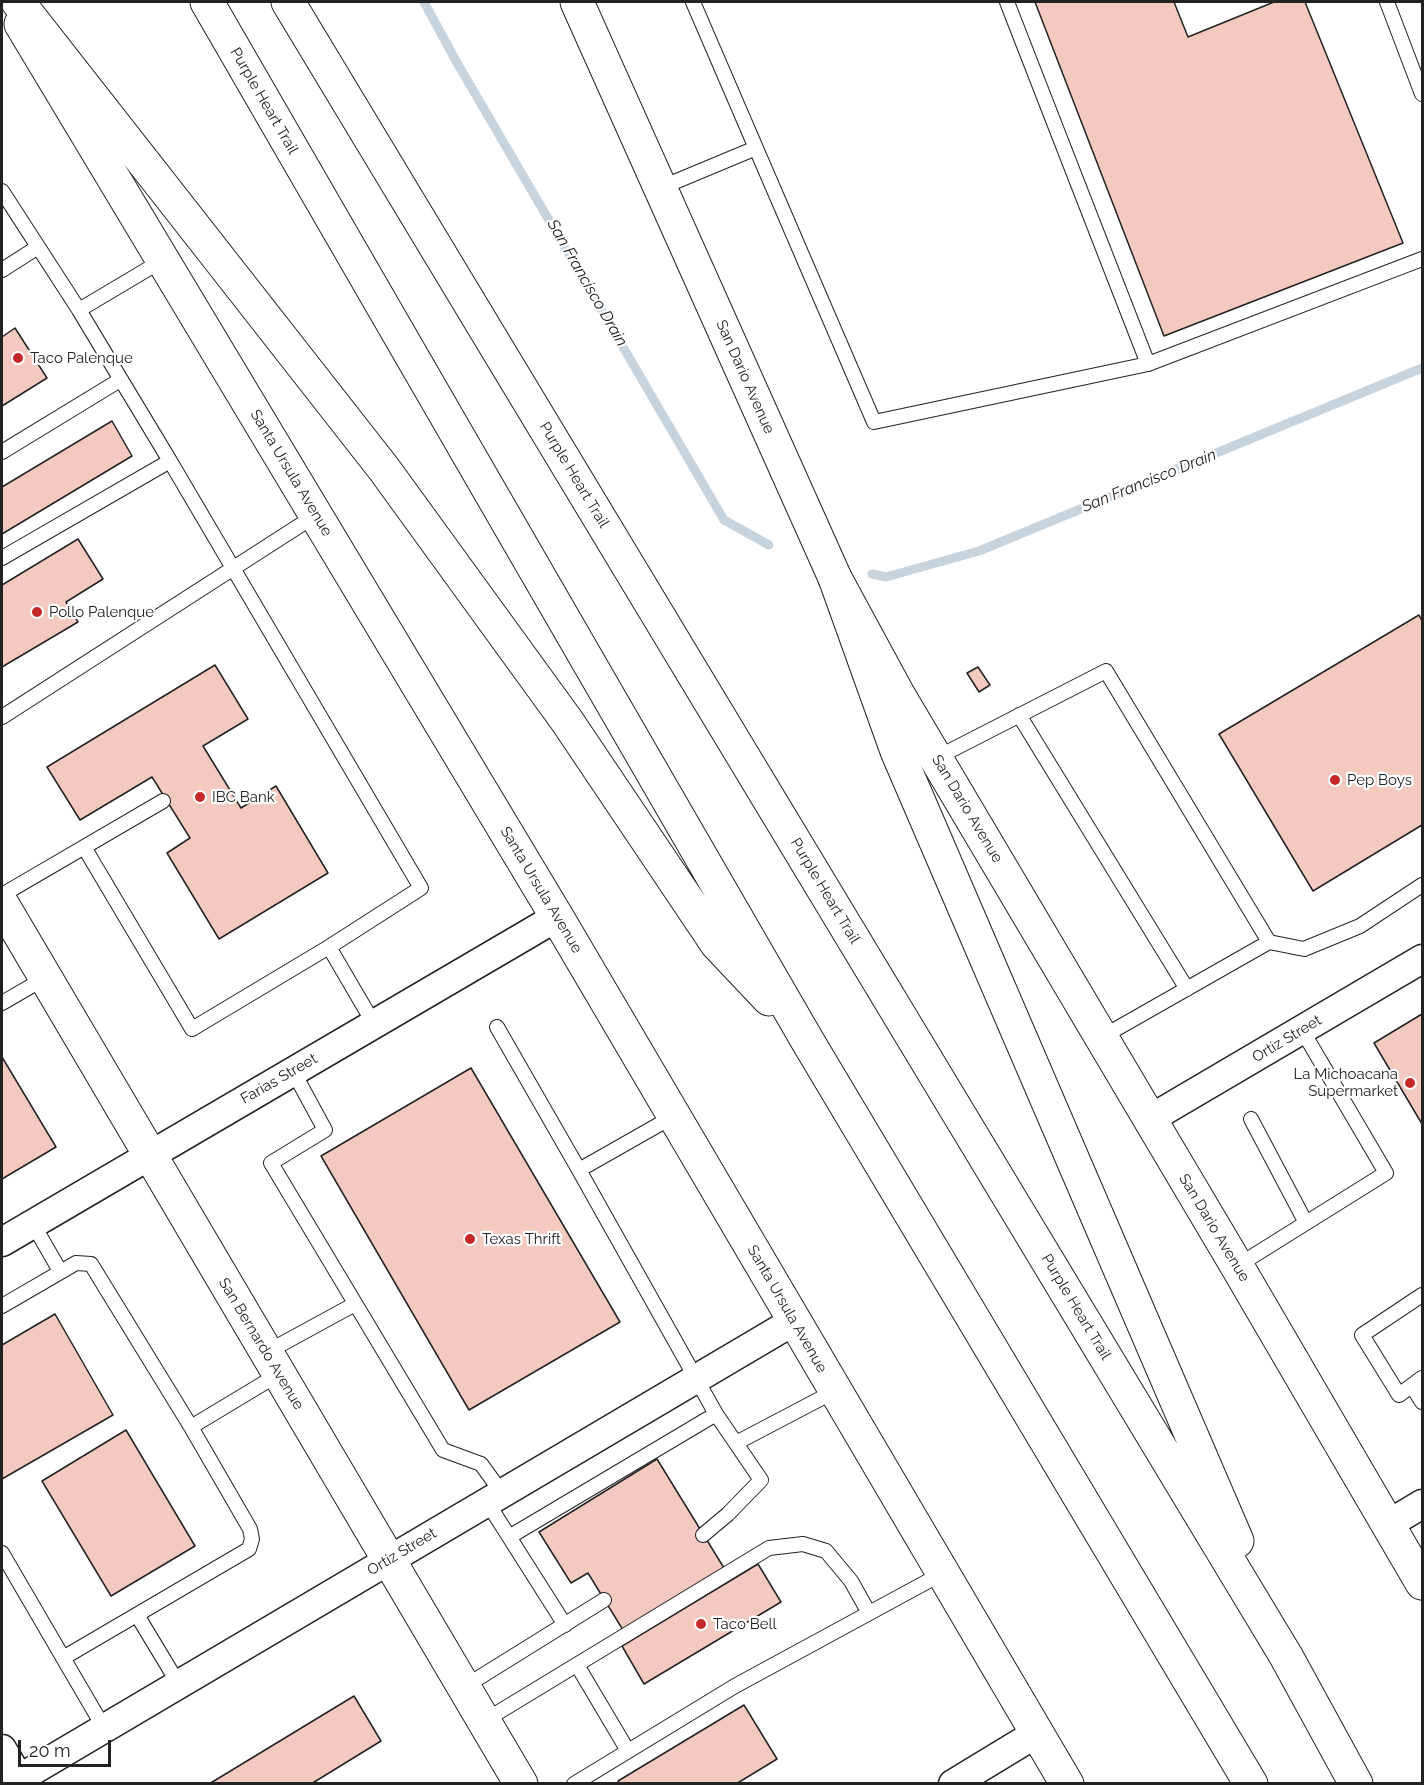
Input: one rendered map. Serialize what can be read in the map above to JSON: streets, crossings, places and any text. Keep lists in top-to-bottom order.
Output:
{
  "streets": {
    "main road": [
      "Purple Heart Trail",
      "San Dario Avenue",
      "Santa Ursula Avenue",
      "San Bernardo Avenue"
    ],
    "street": ["Ortiz Street", "Farias Street"]
  },
  "crossings": [
    ["San Dario Avenue", "Ortiz Street"],
    ["Santa Ursula Avenue", "Ortiz Street"],
    ["Santa Ursula Avenue", "Farias Street"],
    ["Ortiz Street", "San Bernardo Avenue"],
    ["Farias Street", "San Bernardo Avenue"]
  ],
  "water": ["San Francisco Drain"],
  "places": [
    "Taco Palenque",
    "Pollo Palenque",
    "Pep Boys",
    "IBC Bank",
    "La Michoacana Supermarket",
    "Texas Thrift",
    "Taco Bell"
  ],
  "scale_bar": "20 m"
}
